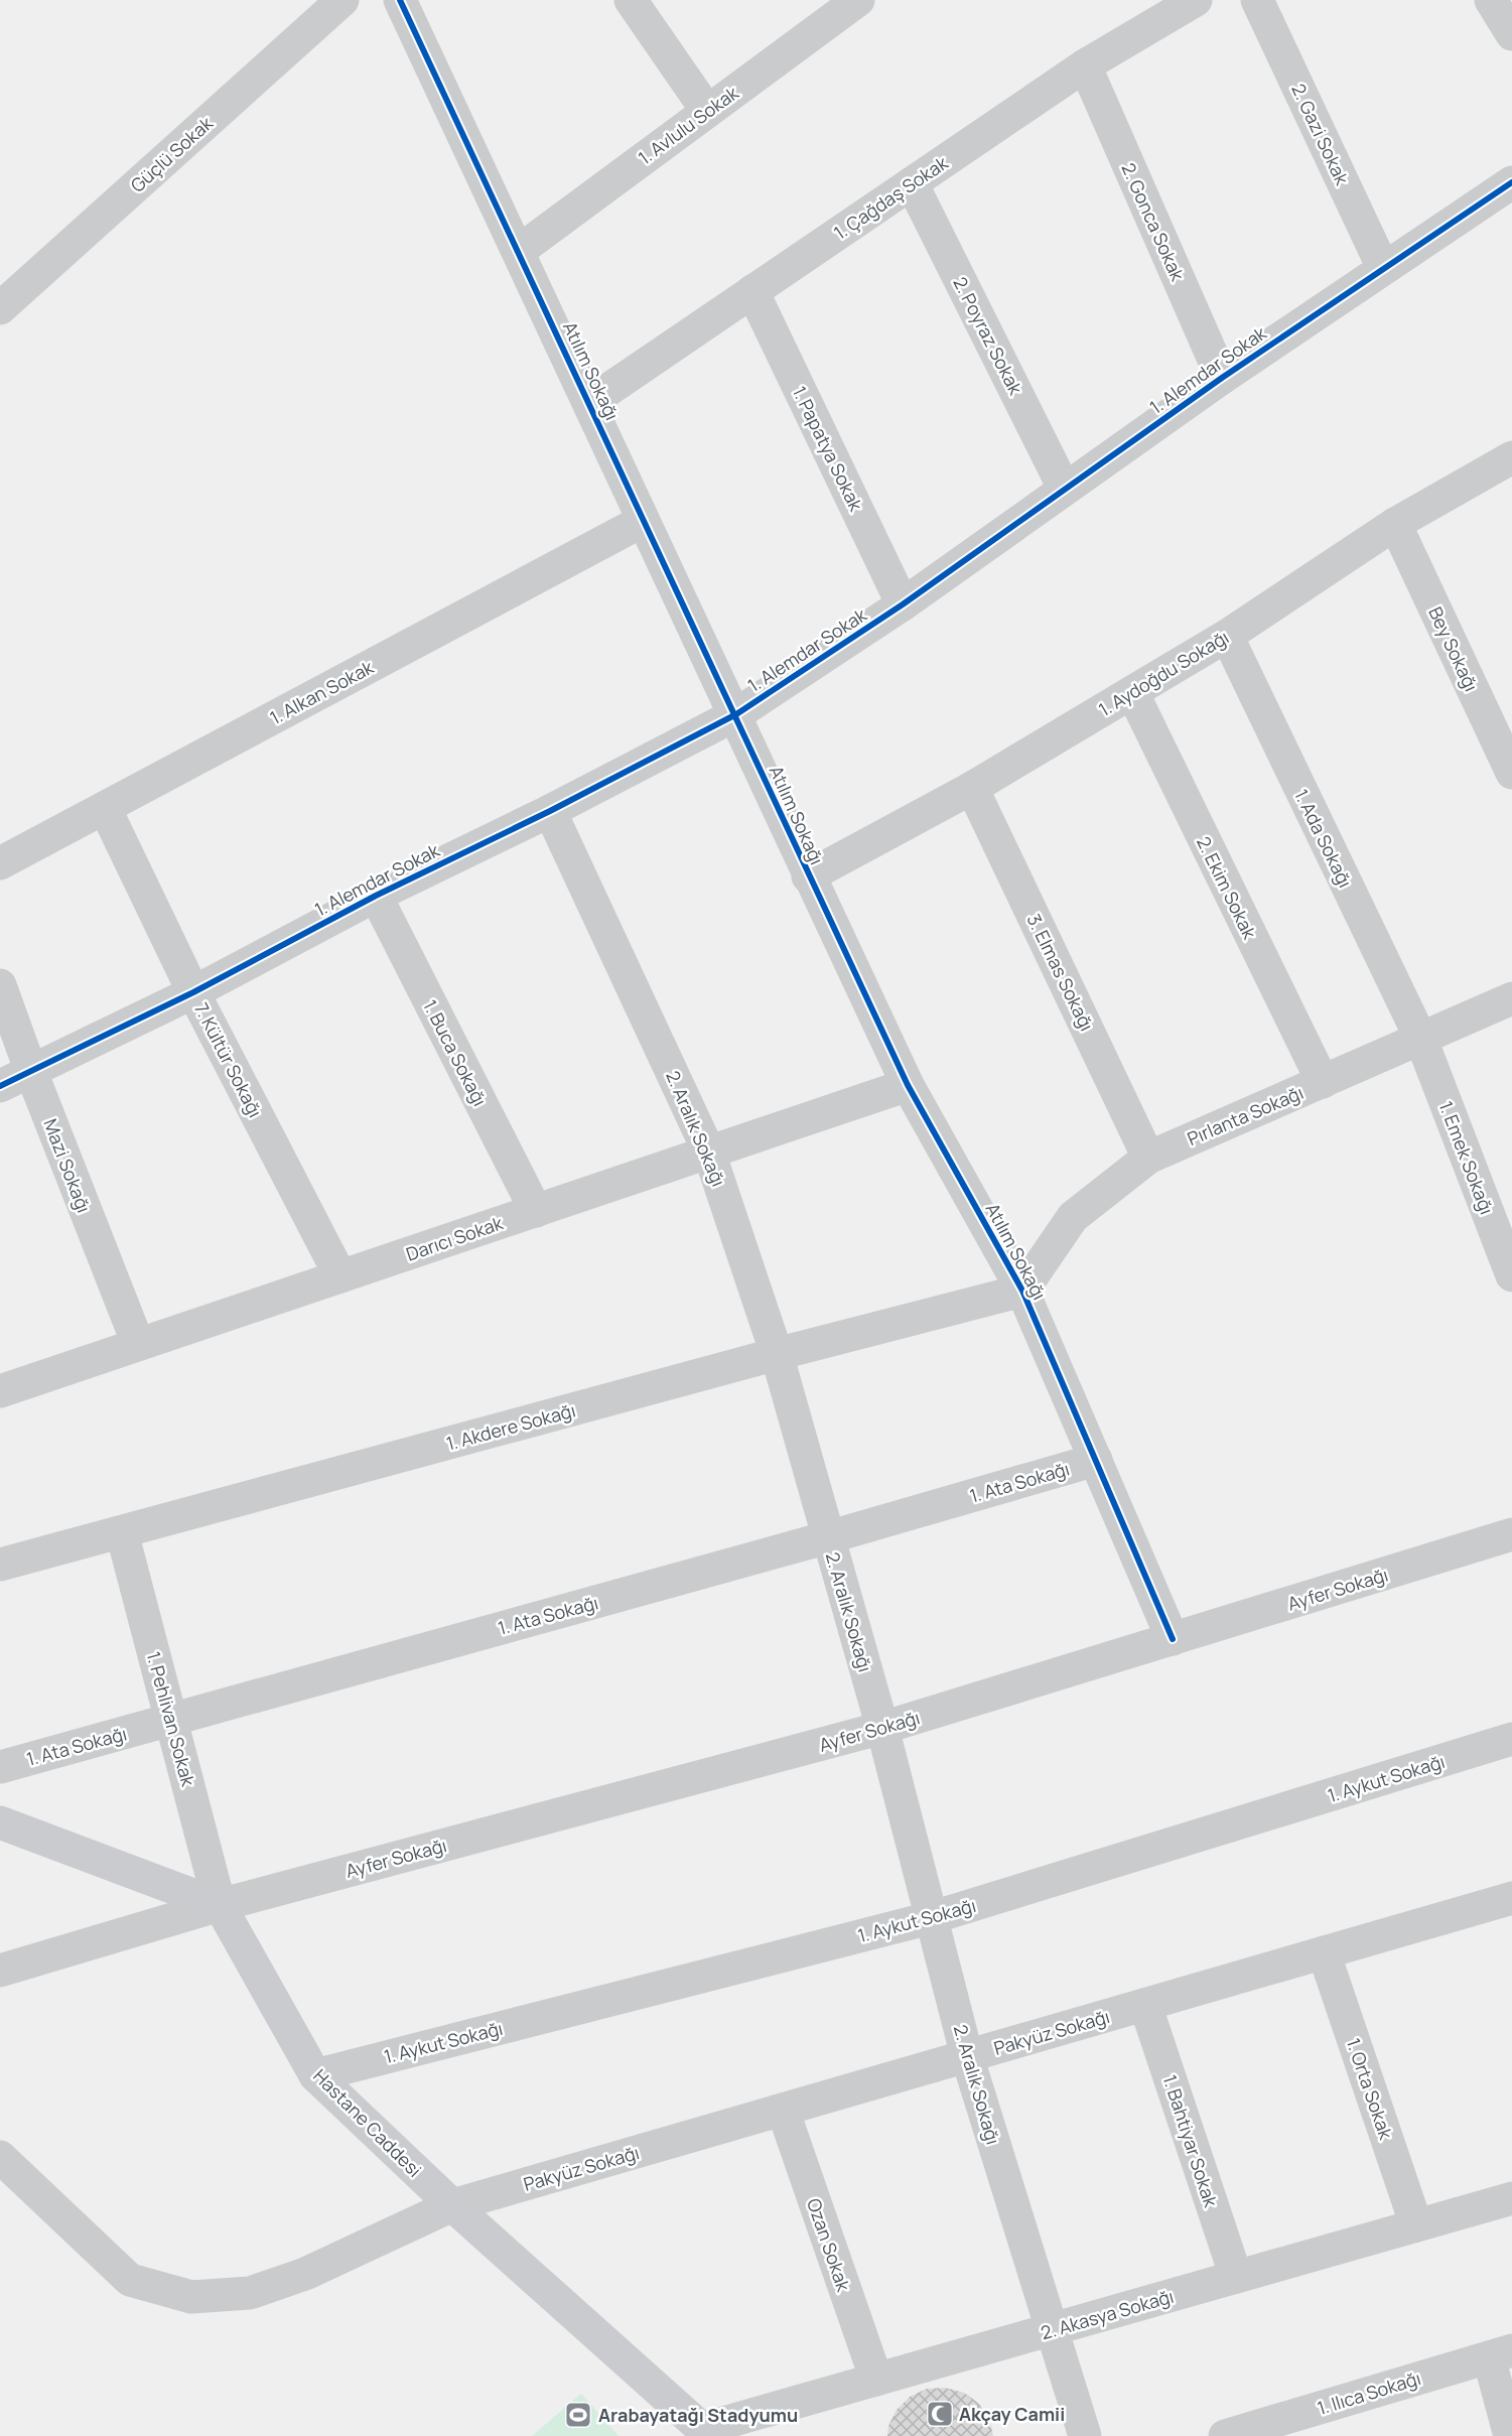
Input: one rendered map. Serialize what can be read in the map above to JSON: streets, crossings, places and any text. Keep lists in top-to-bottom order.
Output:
{
  "streets": {
    "main road": ["Hastane Caddesi"],
    "street": [
      "1. Avlulu Sokak",
      "2. Gazi Sokak",
      "Güçlü Sokak",
      "1. Çağdaş Sokak",
      "2. Gonca Sokak",
      "2. Poyraz Sokak",
      "1. Alemdar Sokak",
      "Atılım Sokağı",
      "1. Papatya Sokak",
      "Bey Sokağı",
      "1. Aydoğdu Sokağı",
      "1. Alkan Sokak",
      "1. Ada Sokağı",
      "2. Ekim Sokak",
      "3. Elmas Sokağı",
      "1. Buca Sokağı",
      "7. Kültür Sokağı",
      "Pırlanta Sokağı",
      "2. Aralık Sokağı",
      "1. Emek Sokağı",
      "Mazi Sokağı",
      "Darıcı Sokak",
      "1. Akdere Sokağı",
      "1. Ata Sokağı",
      "Ayfer Sokağı",
      "1. Pehlivan Sokak",
      "1. Aykut Sokağı",
      "Pakyüz Sokağı",
      "1. Orta Sokak",
      "1. Bahtiyar Sokak",
      "Ozan Sokak",
      "2. Akasya Sokağı",
      "1. Ilıca Sokağı"
    ]
  },
  "crossings": [
    ["1. Avlulu Sokak", "Atılım Sokağı"],
    ["2. Gazi Sokak", "1. Alemdar Sokak"],
    ["1. Çağdaş Sokak", "2. Gonca Sokak"],
    ["1. Çağdaş Sokak", "2. Poyraz Sokak"],
    ["1. Çağdaş Sokak", "Atılım Sokağı"],
    ["1. Çağdaş Sokak", "1. Papatya Sokak"],
    ["2. Gonca Sokak", "1. Alemdar Sokak"],
    ["2. Poyraz Sokak", "1. Alemdar Sokak"],
    ["1. Alemdar Sokak", "Atılım Sokağı"],
    ["1. Alemdar Sokak", "1. Papatya Sokak"],
    ["1. Alemdar Sokak", "1. Buca Sokağı"],
    ["1. Alemdar Sokak", "7. Kültür Sokağı"],
    ["1. Alemdar Sokak", "2. Aralık Sokağı"],
    ["1. Alemdar Sokak", "Mazi Sokağı"],
    ["Atılım Sokağı", "1. Aydoğdu Sokağı"],
    ["Atılım Sokağı", "1. Alkan Sokak"],
    ["Atılım Sokağı", "Pırlanta Sokağı"],
    ["Atılım Sokağı", "Darıcı Sokak"],
    ["Atılım Sokağı", "1. Akdere Sokağı"],
    ["Atılım Sokağı", "1. Ata Sokağı"],
    ["Atılım Sokağı", "Ayfer Sokağı"],
    ["Bey Sokağı", "1. Aydoğdu Sokağı"],
    ["1. Aydoğdu Sokağı", "1. Ada Sokağı"],
    ["1. Aydoğdu Sokağı", "2. Ekim Sokak"],
    ["1. Aydoğdu Sokağı", "3. Elmas Sokağı"],
    ["1. Alkan Sokak", "7. Kültür Sokağı"],
    ["1. Ada Sokağı", "Pırlanta Sokağı"],
    ["1. Ada Sokağı", "1. Emek Sokağı"],
    ["2. Ekim Sokak", "Pırlanta Sokağı"],
    ["3. Elmas Sokağı", "Pırlanta Sokağı"],
    ["1. Buca Sokağı", "Darıcı Sokak"],
    ["7. Kültür Sokağı", "Darıcı Sokak"],
    ["Pırlanta Sokağı", "1. Emek Sokağı"],
    ["Pırlanta Sokağı", "1. Akdere Sokağı"],
    ["2. Aralık Sokağı", "Darıcı Sokak"],
    ["2. Aralık Sokağı", "1. Akdere Sokağı"],
    ["2. Aralık Sokağı", "1. Ata Sokağı"],
    ["2. Aralık Sokağı", "Ayfer Sokağı"],
    ["2. Aralık Sokağı", "1. Aykut Sokağı"],
    ["2. Aralık Sokağı", "Pakyüz Sokağı"],
    ["2. Aralık Sokağı", "2. Akasya Sokağı"],
    ["Mazi Sokağı", "Darıcı Sokak"],
    ["1. Akdere Sokağı", "1. Pehlivan Sokak"],
    ["1. Ata Sokağı", "1. Pehlivan Sokak"],
    ["Ayfer Sokağı", "1. Pehlivan Sokak"],
    ["Ayfer Sokağı", "Hastane Caddesi"],
    ["1. Pehlivan Sokak", "Hastane Caddesi"],
    ["1. Aykut Sokağı", "Hastane Caddesi"],
    ["Pakyüz Sokağı", "1. Orta Sokak"],
    ["Pakyüz Sokağı", "Hastane Caddesi"],
    ["Pakyüz Sokağı", "1. Bahtiyar Sokak"],
    ["Pakyüz Sokağı", "Ozan Sokak"],
    ["1. Orta Sokak", "2. Akasya Sokağı"],
    ["Hastane Caddesi", "2. Akasya Sokağı"],
    ["1. Bahtiyar Sokak", "2. Akasya Sokağı"],
    ["Ozan Sokak", "2. Akasya Sokağı"]
  ],
  "places": {
    "mosque": ["Akçay Camii"],
    "sports": ["Arabayatağı Stadyumu"]
  }
}
